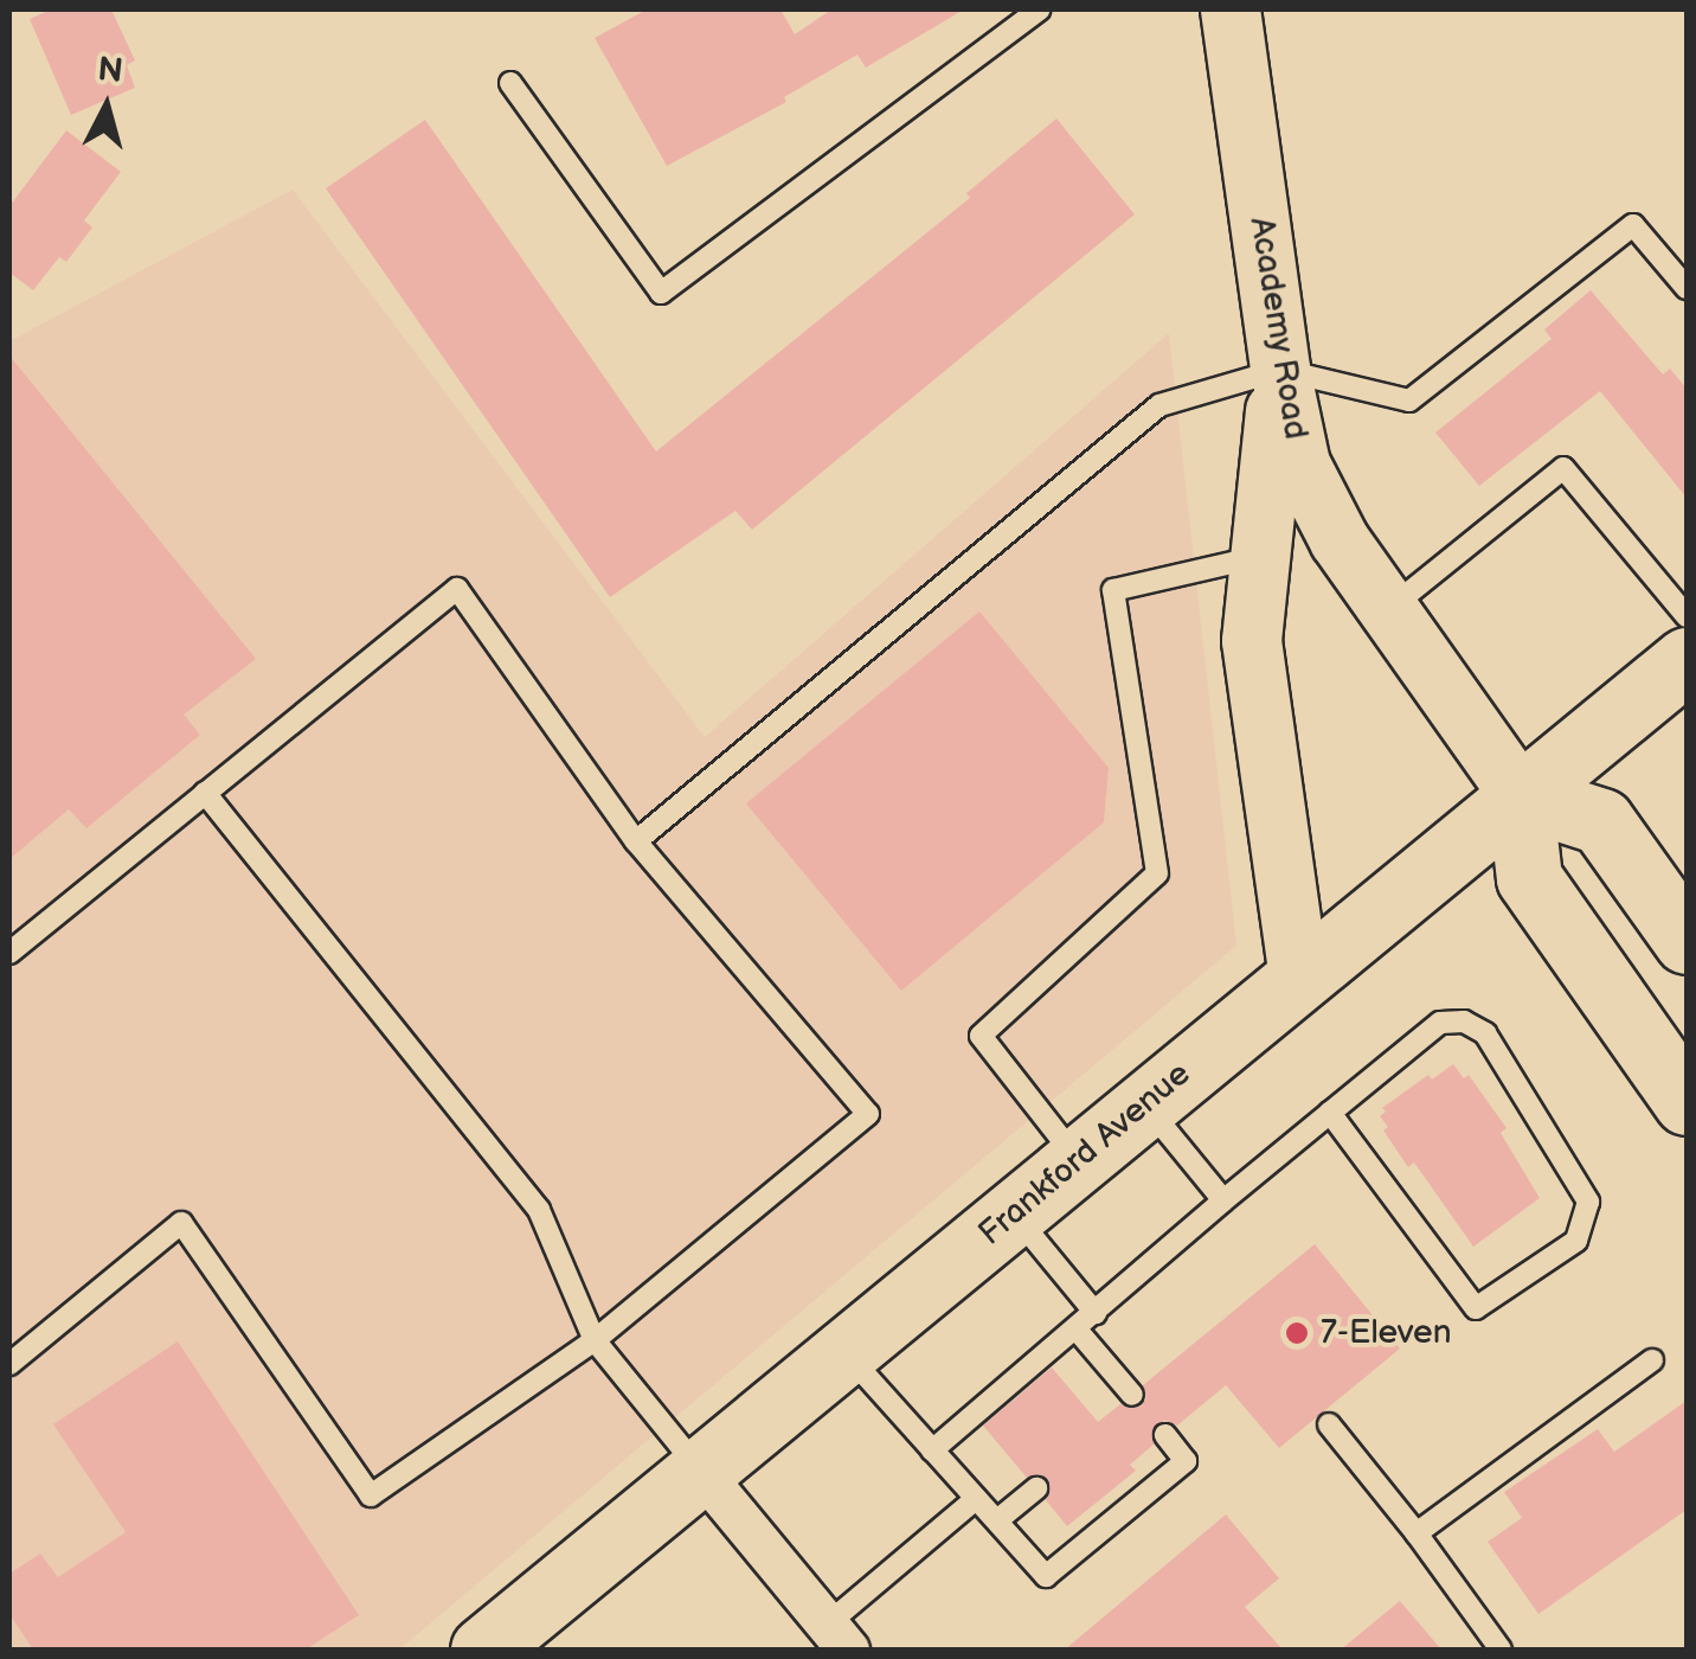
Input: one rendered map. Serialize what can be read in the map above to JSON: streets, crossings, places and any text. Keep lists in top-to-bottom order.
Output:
{
  "streets": {
    "main road": ["Academy Road", "Frankford Avenue"]
  },
  "crossings": [
    ["Academy Road", "Frankford Avenue"]
  ],
  "places": ["7-Eleven"],
  "north": "top"
}
